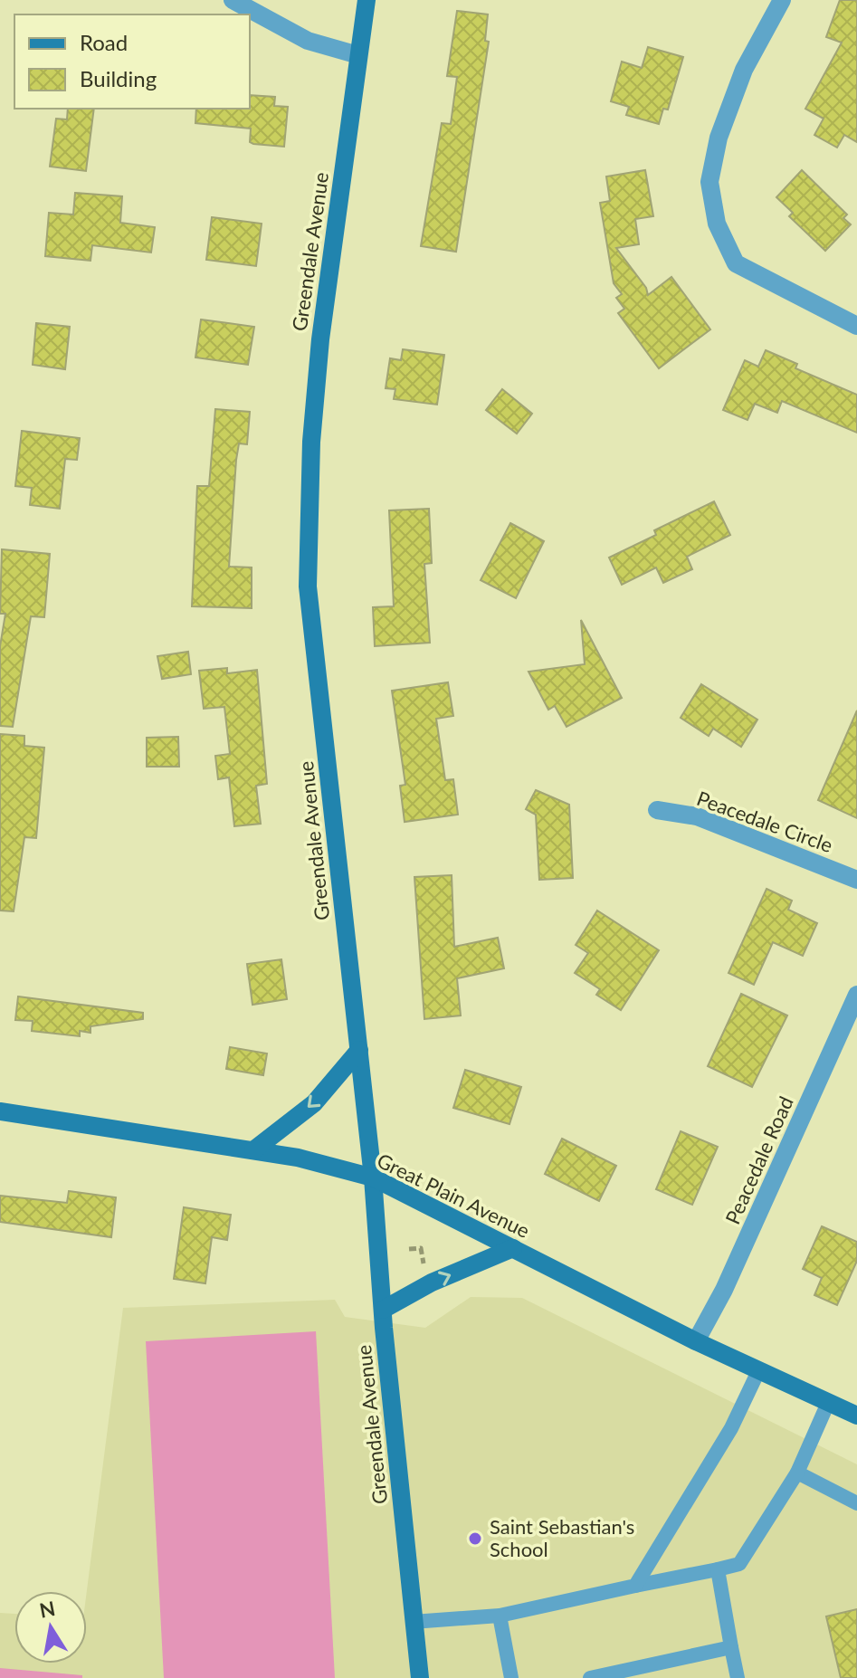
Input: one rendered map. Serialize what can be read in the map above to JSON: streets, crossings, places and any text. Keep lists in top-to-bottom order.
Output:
{
  "streets": {
    "main road": ["Greendale Avenue", "Great Plain Avenue"],
    "street": ["Peacedale Circle", "Peacedale Road"]
  },
  "crossings": [
    ["Greendale Avenue", "Great Plain Avenue"],
    ["Peacedale Road", "Great Plain Avenue"]
  ],
  "places": ["Saint Sebastian's School"],
  "legend": ["Road", "Building"],
  "north": "top"
}
